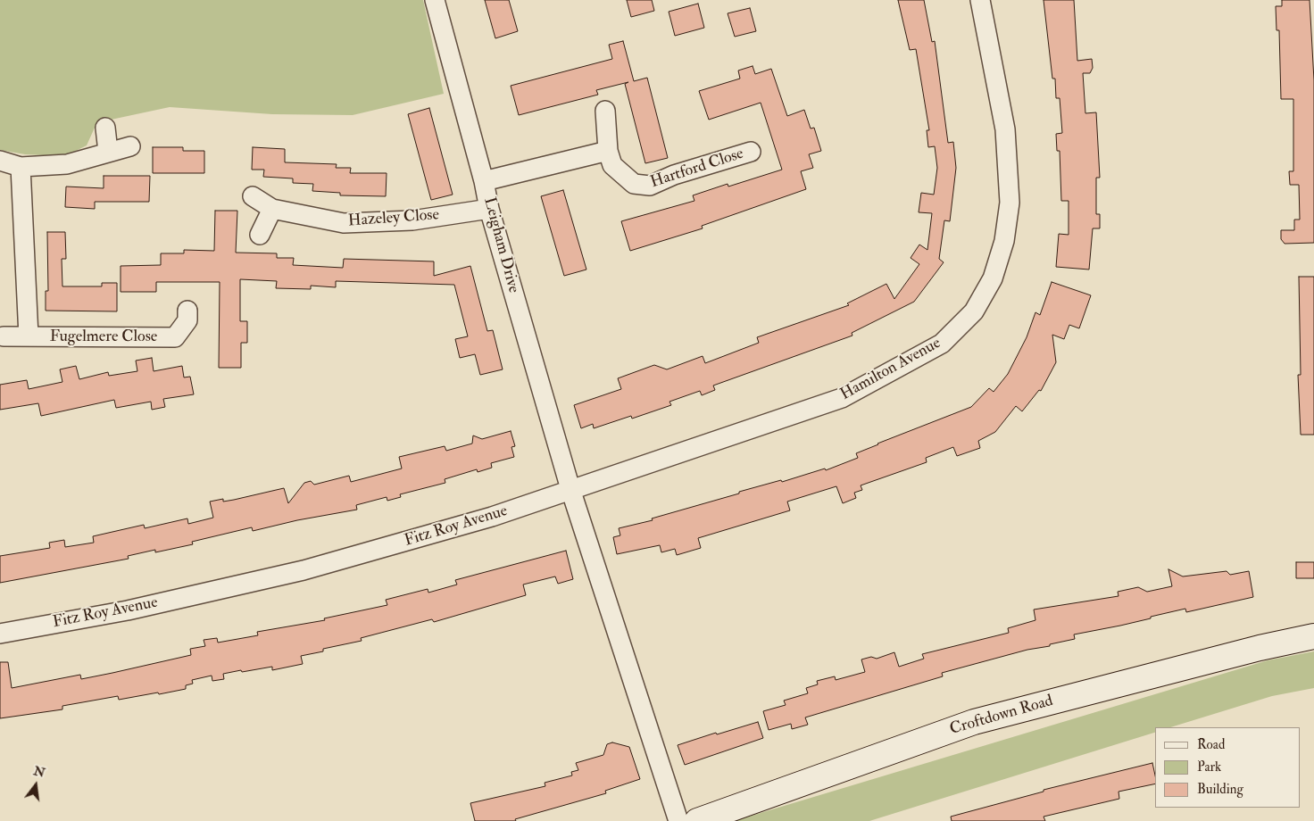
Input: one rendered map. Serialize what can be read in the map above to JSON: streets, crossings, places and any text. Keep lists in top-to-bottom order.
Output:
{
  "streets": {
    "street": [
      "Hartford Close",
      "Hazeley Close",
      "Leigham Drive",
      "Fugelmere Close",
      "Hamilton Avenue",
      "Fitz Roy Avenue",
      "Croftdown Road"
    ]
  },
  "crossings": [
    ["Hazeley Close", "Leigham Drive"],
    ["Leigham Drive", "Hamilton Avenue"],
    ["Leigham Drive", "Fitz Roy Avenue"],
    ["Hamilton Avenue", "Fitz Roy Avenue"]
  ],
  "legend": ["Road", "Park", "Building"],
  "north": "top"
}
